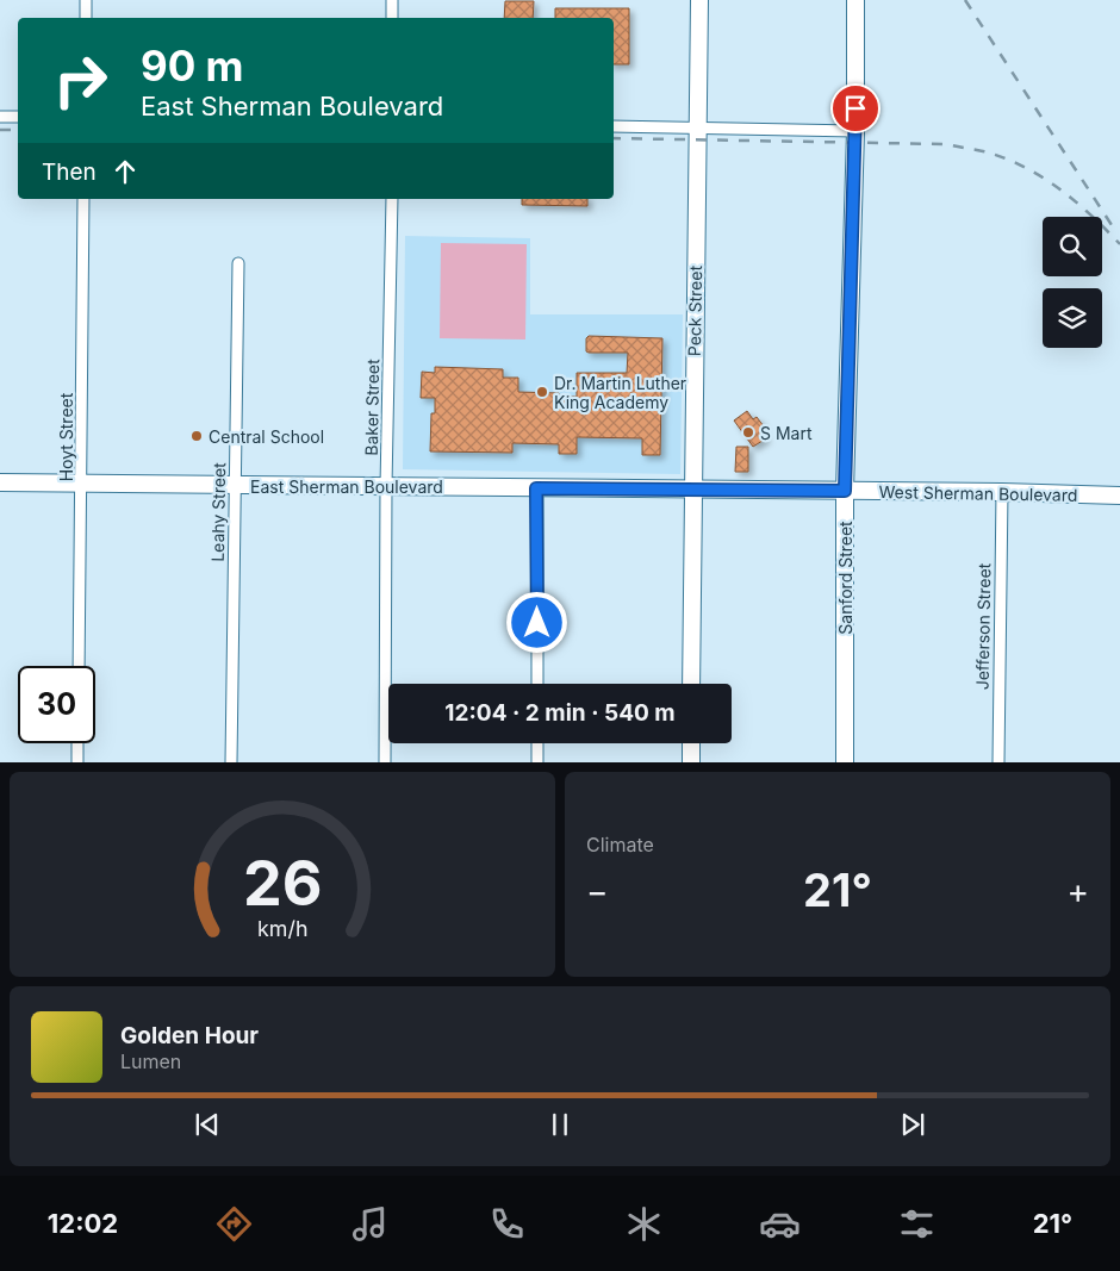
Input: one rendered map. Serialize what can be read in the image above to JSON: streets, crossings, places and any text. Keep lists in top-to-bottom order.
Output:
{
  "streets": {
    "street": [
      "Peck Street",
      "Baker Street",
      "Hoyt Street",
      "East Sherman Boulevard",
      "West Sherman Boulevard",
      "Leahy Street",
      "Sanford Street",
      "Jefferson Street"
    ]
  },
  "crossings": [
    ["Peck Street", "East Sherman Boulevard"],
    ["Peck Street", "West Sherman Boulevard"],
    ["Baker Street", "East Sherman Boulevard"],
    ["Hoyt Street", "East Sherman Boulevard"],
    ["East Sherman Boulevard", "West Sherman Boulevard"],
    ["East Sherman Boulevard", "Leahy Street"],
    ["West Sherman Boulevard", "Sanford Street"],
    ["West Sherman Boulevard", "Jefferson Street"]
  ],
  "places": ["Dr. Martin Luther King Academy", "S Mart", "Central School"],
  "page": {
    "turn": ["90 m", "East Sherman Boulevard"],
    "then": "Then",
    "limit": "30",
    "trip": "12:04 · 2 min · 540 m",
    "tile": "Climate",
    "heat": ["−", "21°", "+"],
    "song": ["Golden Hour", "Lumen"],
    "tabs": ["12:02", "21°"],
    "gauge": ["26", "km/h"]
  }
}
